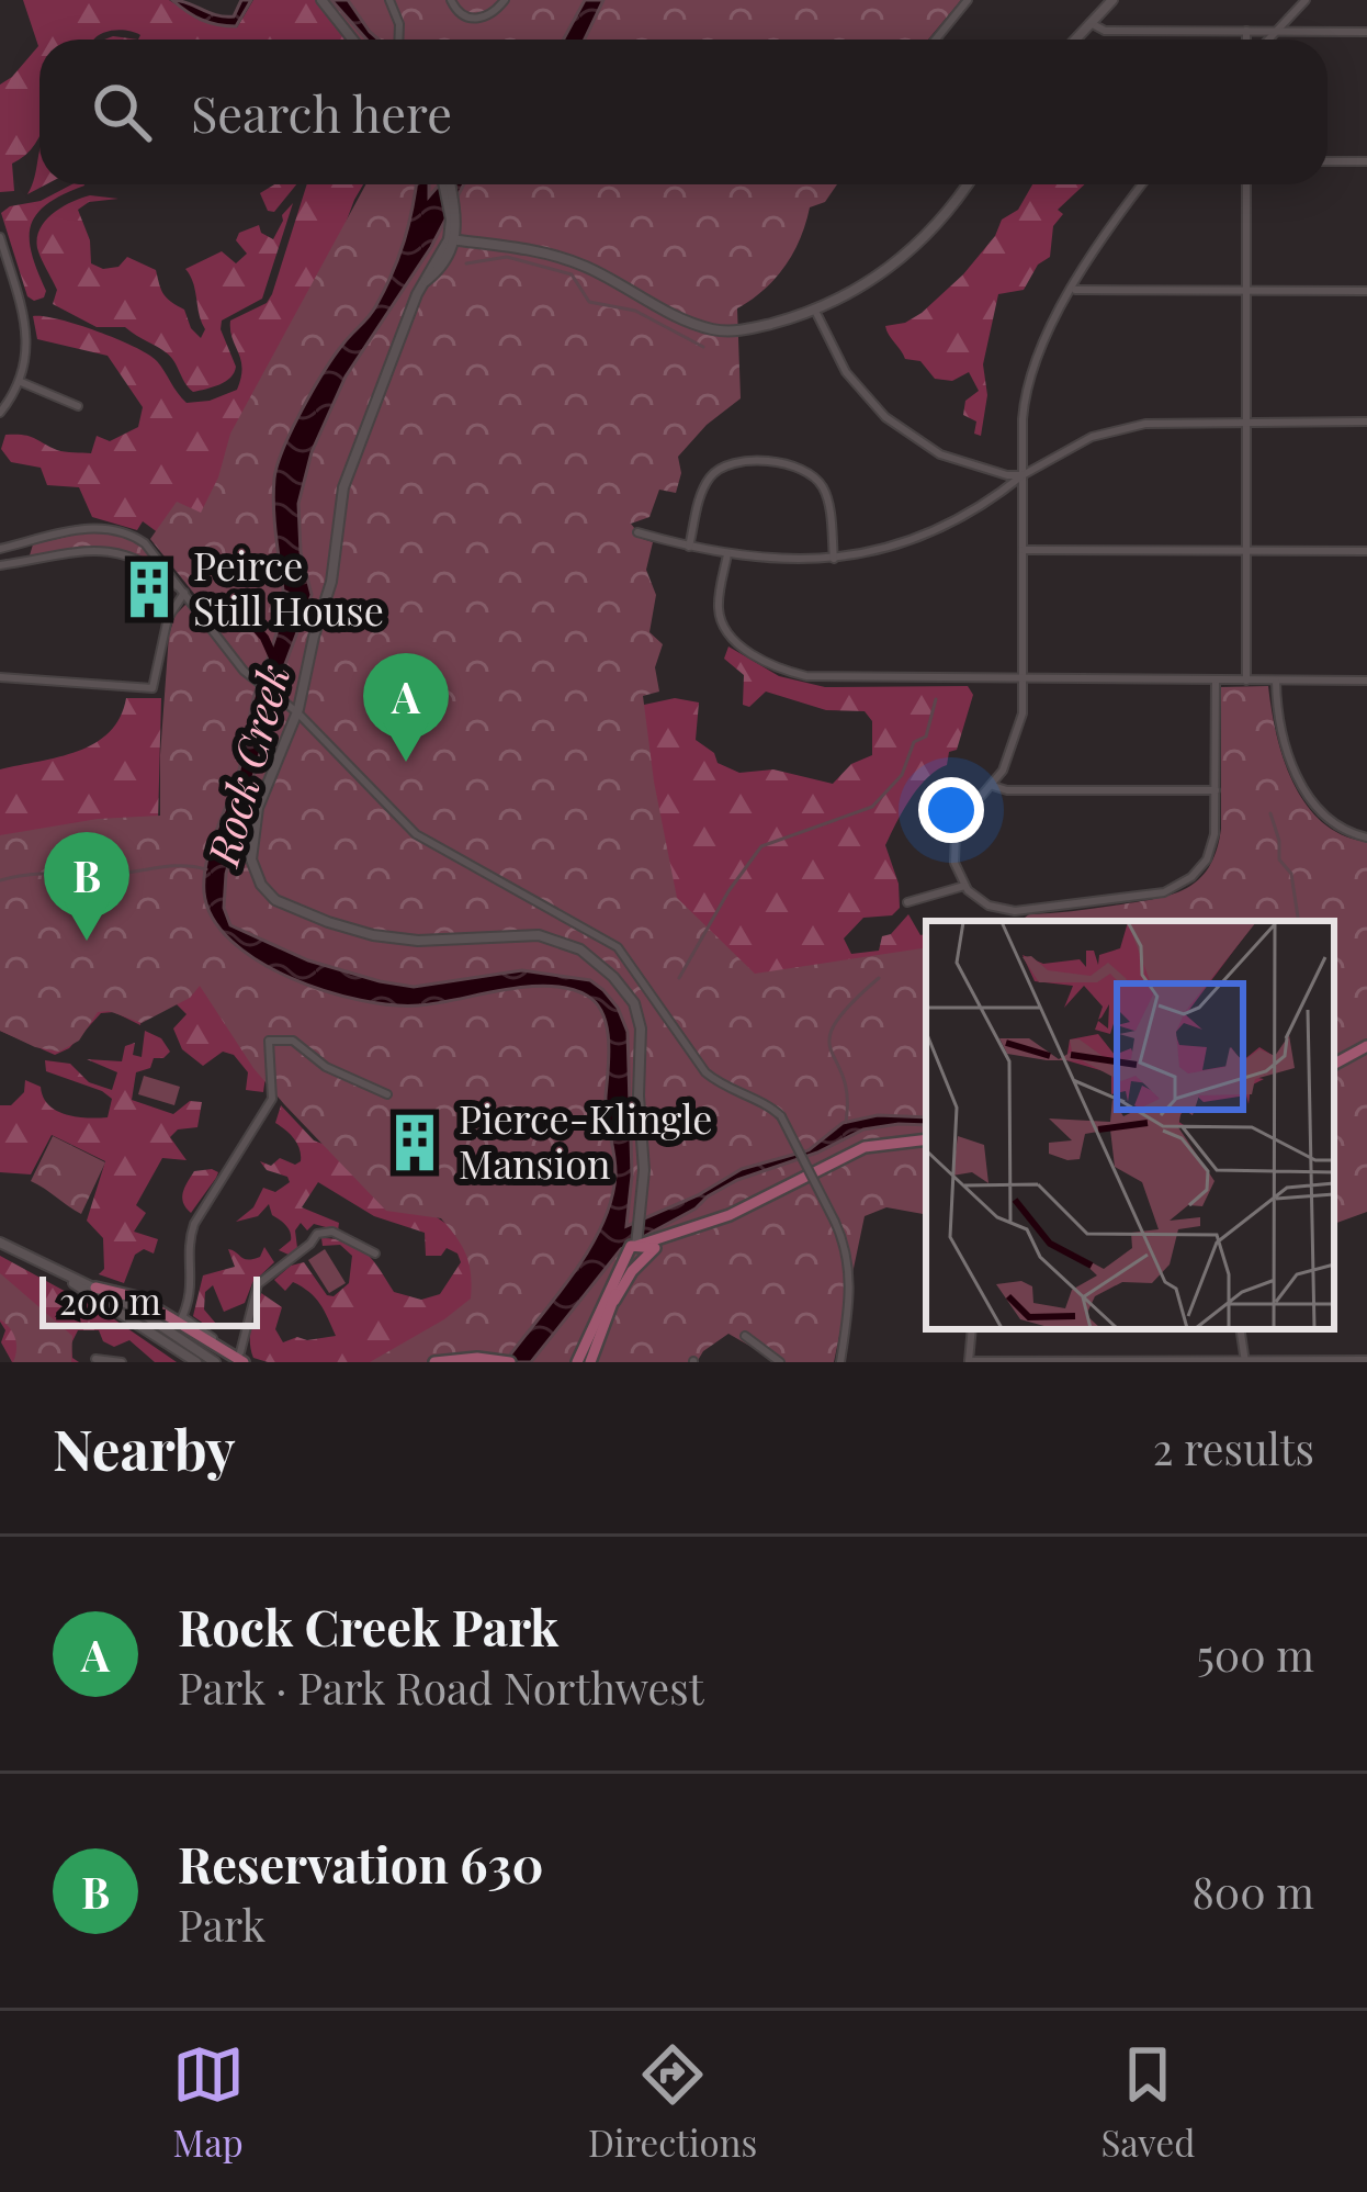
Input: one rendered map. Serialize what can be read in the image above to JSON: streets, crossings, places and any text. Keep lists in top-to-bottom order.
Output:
{
  "water": ["Rock Creek"],
  "places": {
    "building": ["Peirce Still House", "Pierce-Klingle Mansion"]
  },
  "scale_bar": "200 m",
  "page": {
    "search": "Search here",
    "pins": ["A", "B"],
    "scale": "200 m",
    "heading": ["Nearby", "2 results"],
    "list": [
      {
        "mark": "A",
        "name": "Rock Creek Park",
        "note": "Park · Park Road Northwest",
        "value": "500 m"
      },
      {
        "mark": "B",
        "name": "Reservation 630",
        "note": "Park",
        "value": "800 m"
      }
    ],
    "nav": ["Map", "Directions", "Saved"]
  }
}
